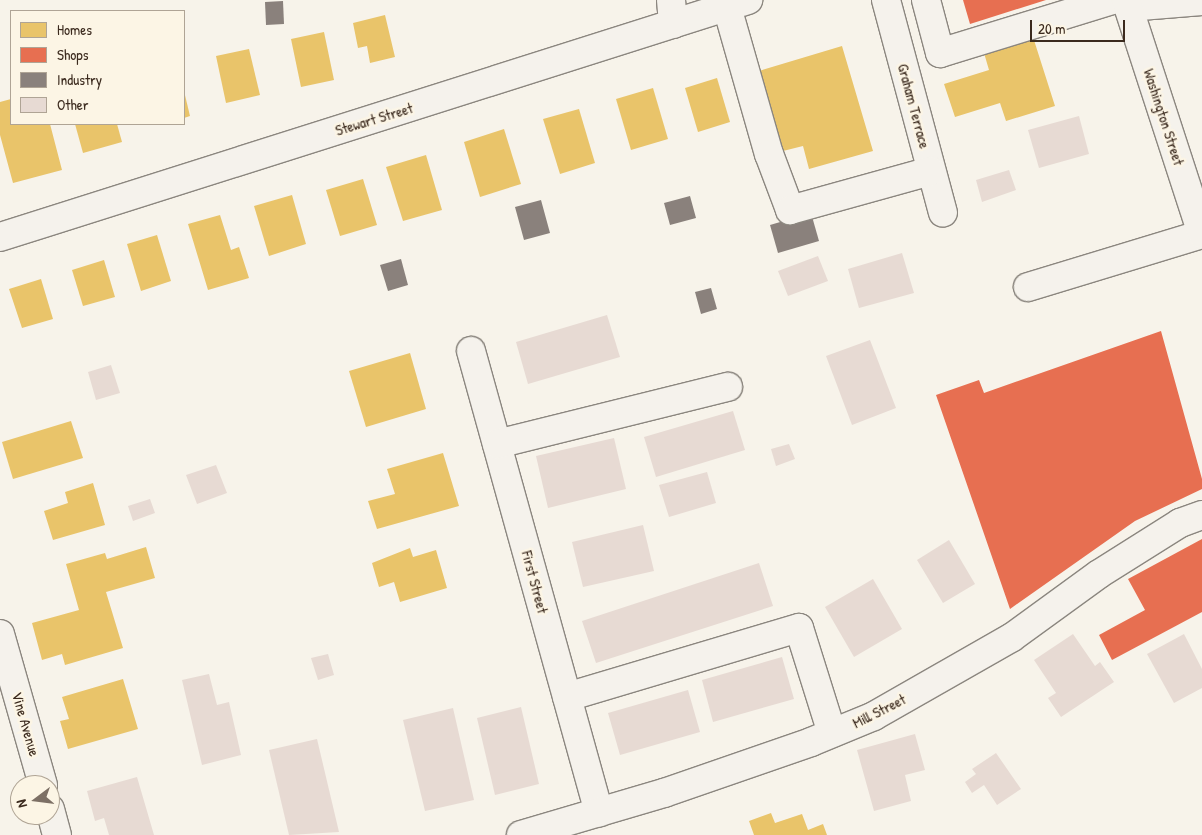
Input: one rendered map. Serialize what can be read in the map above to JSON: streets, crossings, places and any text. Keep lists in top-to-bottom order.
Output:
{
  "streets": {
    "street": [
      "Graham Terrace",
      "Washington Street",
      "Stewart Street",
      "First Street",
      "Mill Street",
      "Vine Avenue"
    ]
  },
  "crossings": [
    ["First Street", "Mill Street"]
  ],
  "legend": [
    "Homes",
    "Shops",
    "Industry",
    "Other"
  ],
  "scale_bar": "20 m",
  "north": "left"
}
